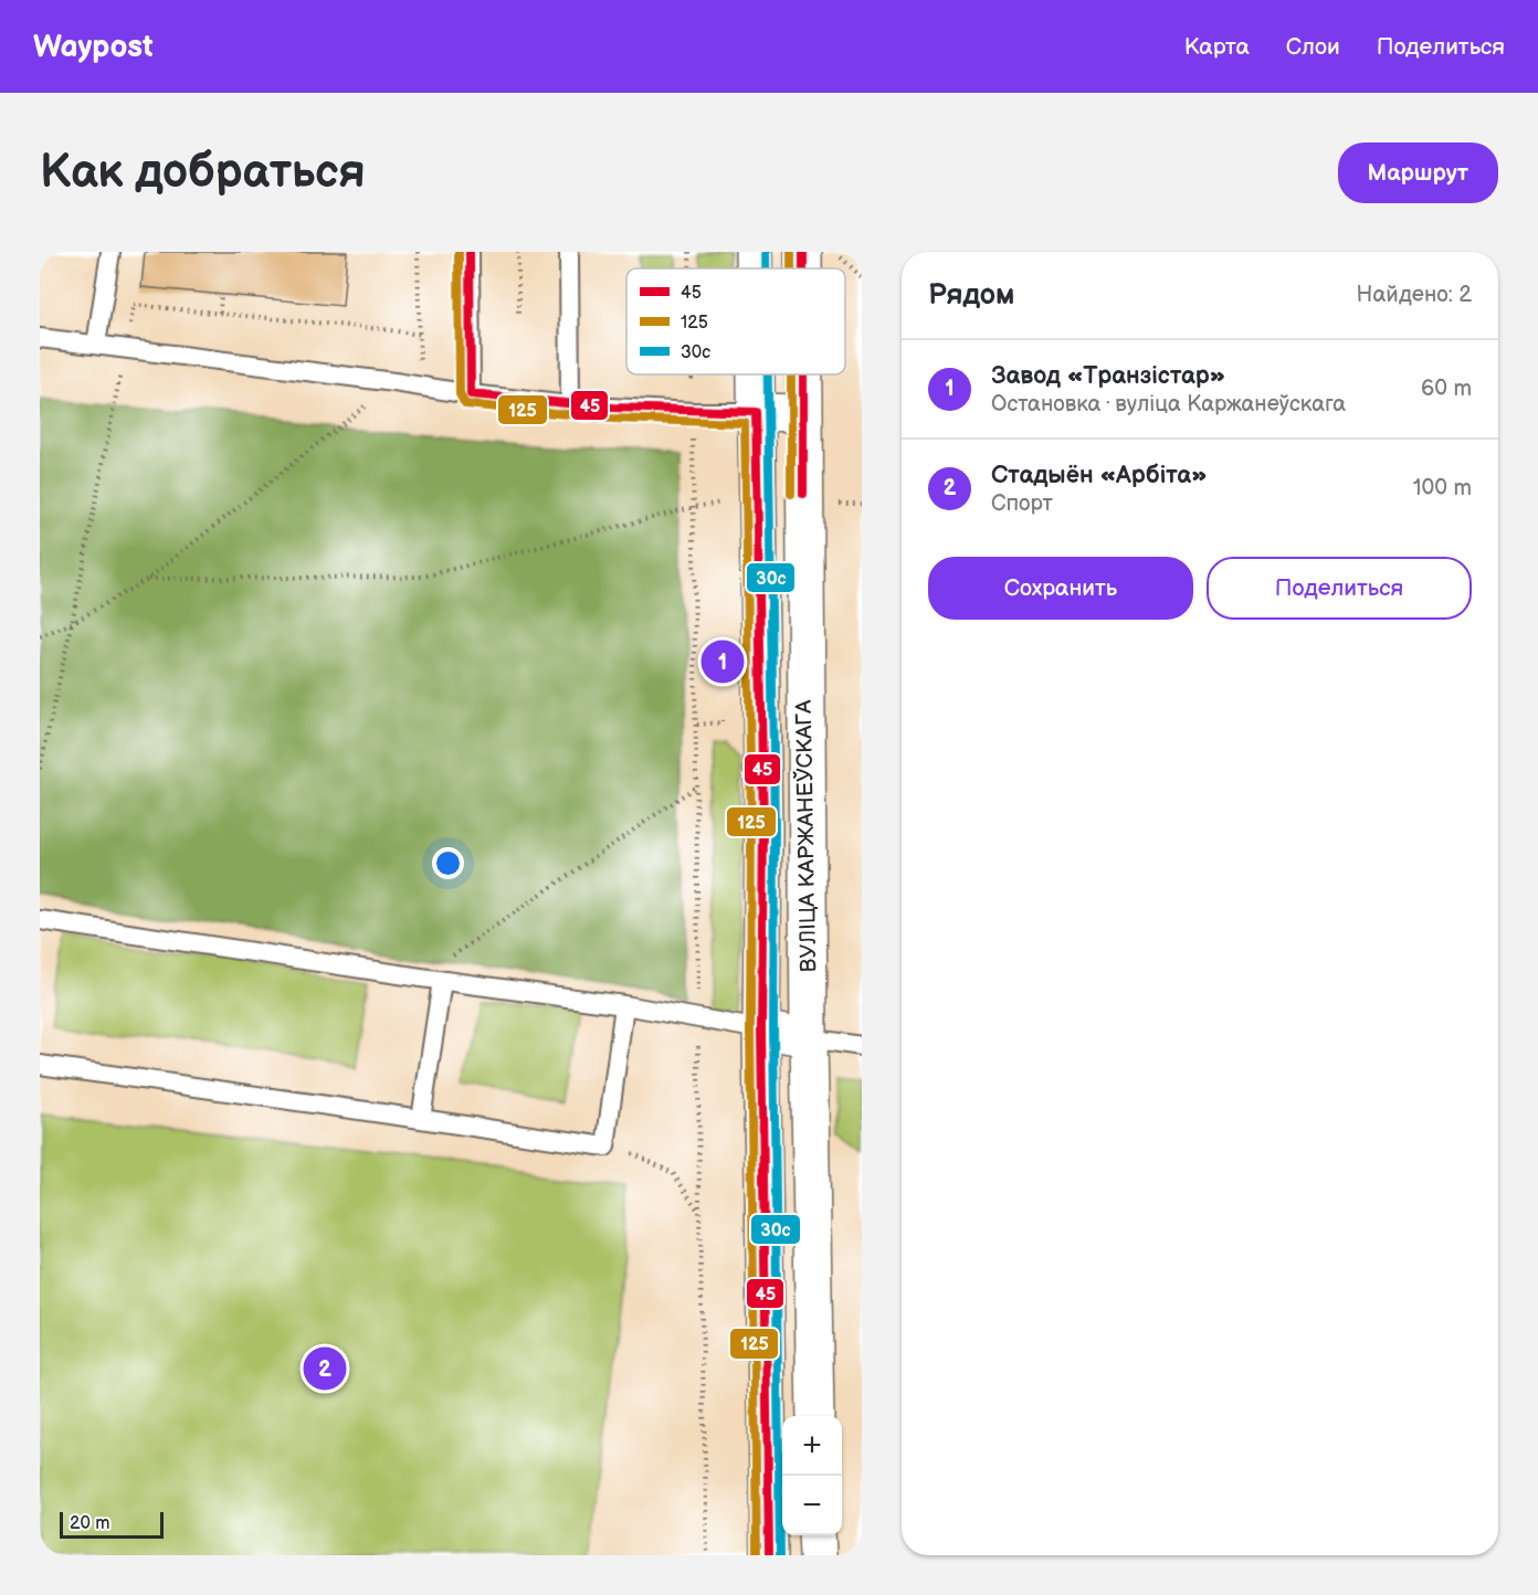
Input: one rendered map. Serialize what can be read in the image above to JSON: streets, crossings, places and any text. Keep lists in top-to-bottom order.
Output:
{
  "streets": {
    "main road": ["ВУЛІЦА КАРЖАНЕЎСКАГА"]
  },
  "lines": ["transit line 45", "transit line 125", "transit line 30с"],
  "legend": ["45", "125", "30с"],
  "scale_bar": "20 m",
  "page": {
    "header": "Waypost",
    "nav": ["Карта", "Слои", "Поделиться"],
    "buttons": [
      "Маршрут",
      ["Сохранить", "Поделиться"]
    ],
    "title": "Как добраться",
    "heading": ["Рядом", "Найдено: 2"],
    "list": [
      {
        "mark": "1",
        "name": "Завод «Транзістар»",
        "note": "Остановка · вуліца Каржанеўскага",
        "value": "60 m"
      },
      {
        "mark": "2",
        "name": "Стадыён «Арбіта»",
        "note": "Спорт",
        "value": "100 m"
      }
    ],
    "pins": ["1", "2"],
    "map_buttons": ["+", "−"],
    "scale": "20 m"
  }
}
